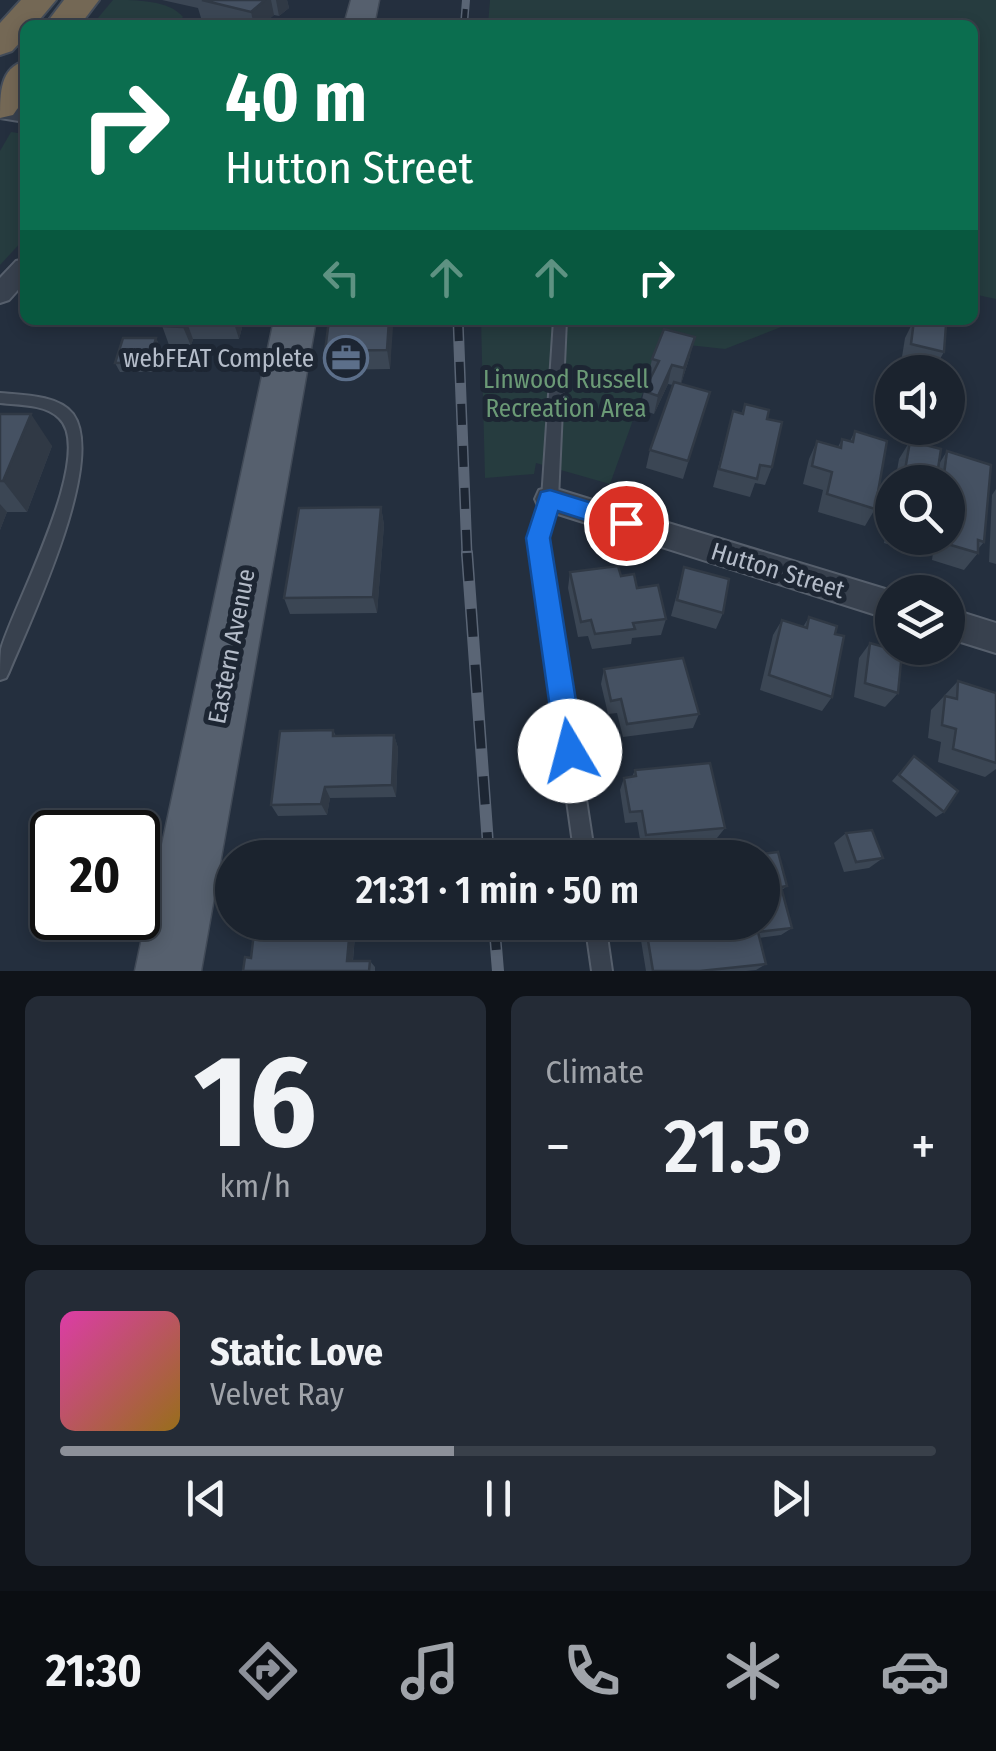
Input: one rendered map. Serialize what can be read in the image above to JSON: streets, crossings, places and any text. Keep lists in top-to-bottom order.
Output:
{
  "streets": {
    "main road": ["Eastern Avenue"],
    "street": ["Hutton Street"]
  },
  "parks": ["Linwood Russell Recreation Area"],
  "places": {
    "office": ["webFEAT Complete"]
  },
  "page": {
    "turn": ["40 m", "Hutton Street"],
    "limit": "20",
    "trip": "21:31 · 1 min · 50 m",
    "tile": [
      ["16", "km/h"],
      "Climate"
    ],
    "heat": ["−", "21.5°", "+"],
    "song": ["Static Love", "Velvet Ray"],
    "tabs": "21:30"
  }
}
